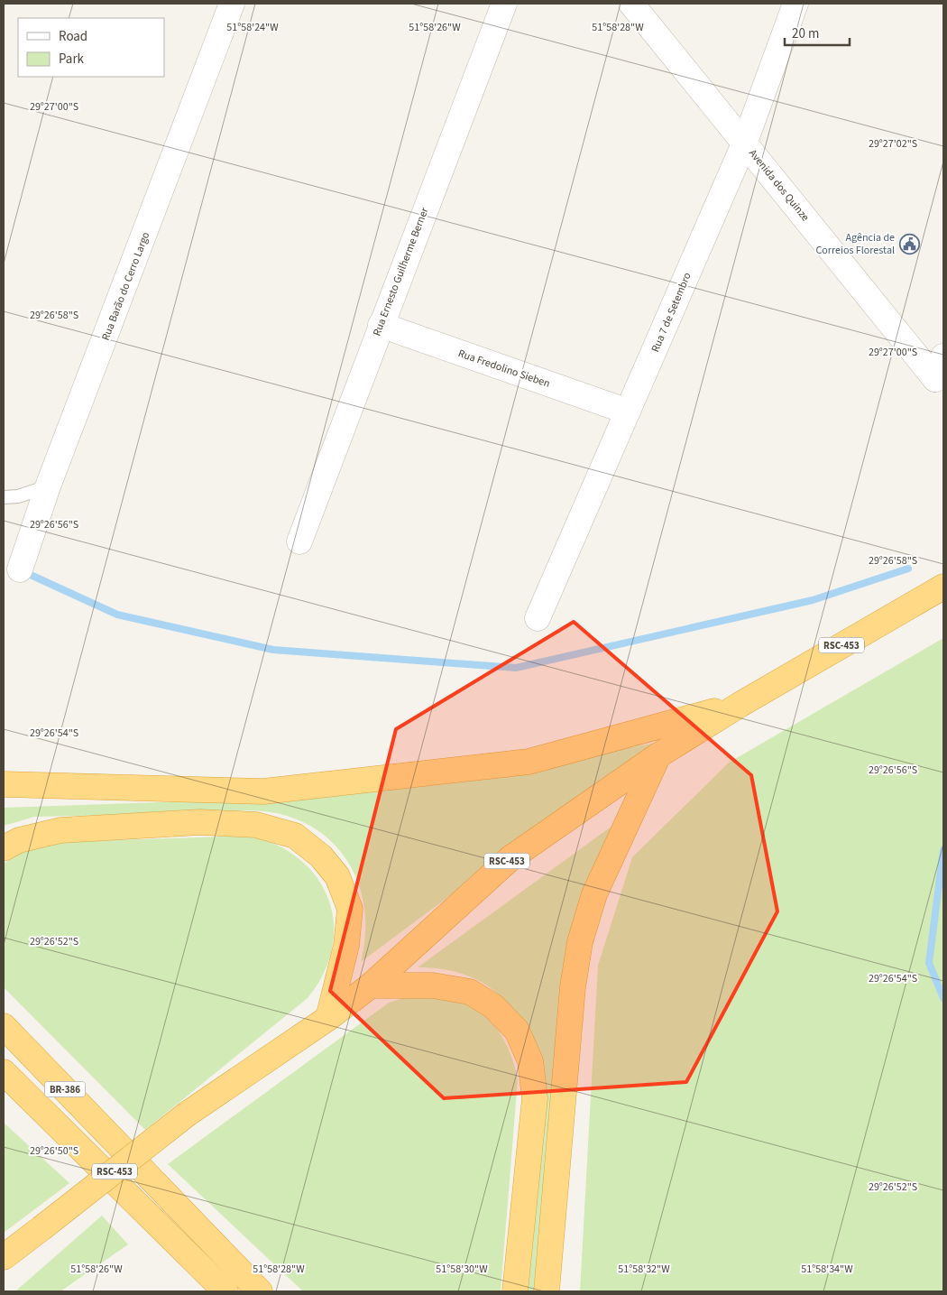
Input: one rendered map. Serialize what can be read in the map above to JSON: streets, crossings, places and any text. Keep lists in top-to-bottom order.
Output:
{
  "streets": {
    "highway": ["RSC-453", "BR-386"],
    "street": [
      "Avenida dos Quinze",
      "Rua Ernesto Guilherme Berner",
      "Rua Barão do Cerro Largo",
      "Rua 7 de Setembro",
      "Rua Fredolino Sieben"
    ]
  },
  "crossings": [
    ["Avenida dos Quinze", "Rua 7 de Setembro"],
    ["Rua Ernesto Guilherme Berner", "Rua Fredolino Sieben"],
    ["Rua 7 de Setembro", "Rua Fredolino Sieben"]
  ],
  "places": {
    "public building": ["Agência de Correios Florestal"]
  },
  "legend": ["Road", "Park"],
  "scale_bar": "20 m",
  "coordinates": [
    "51°58'24\"W",
    "51°58'26\"W",
    "51°58'28\"W",
    "29°27'00\"S",
    "29°27'02\"S",
    "29°26'58\"S",
    "29°26'56\"S",
    "29°26'54\"S",
    "29°26'52\"S",
    "29°26'50\"S",
    "51°58'30\"W",
    "51°58'32\"W",
    "51°58'34\"W"
  ]
}
